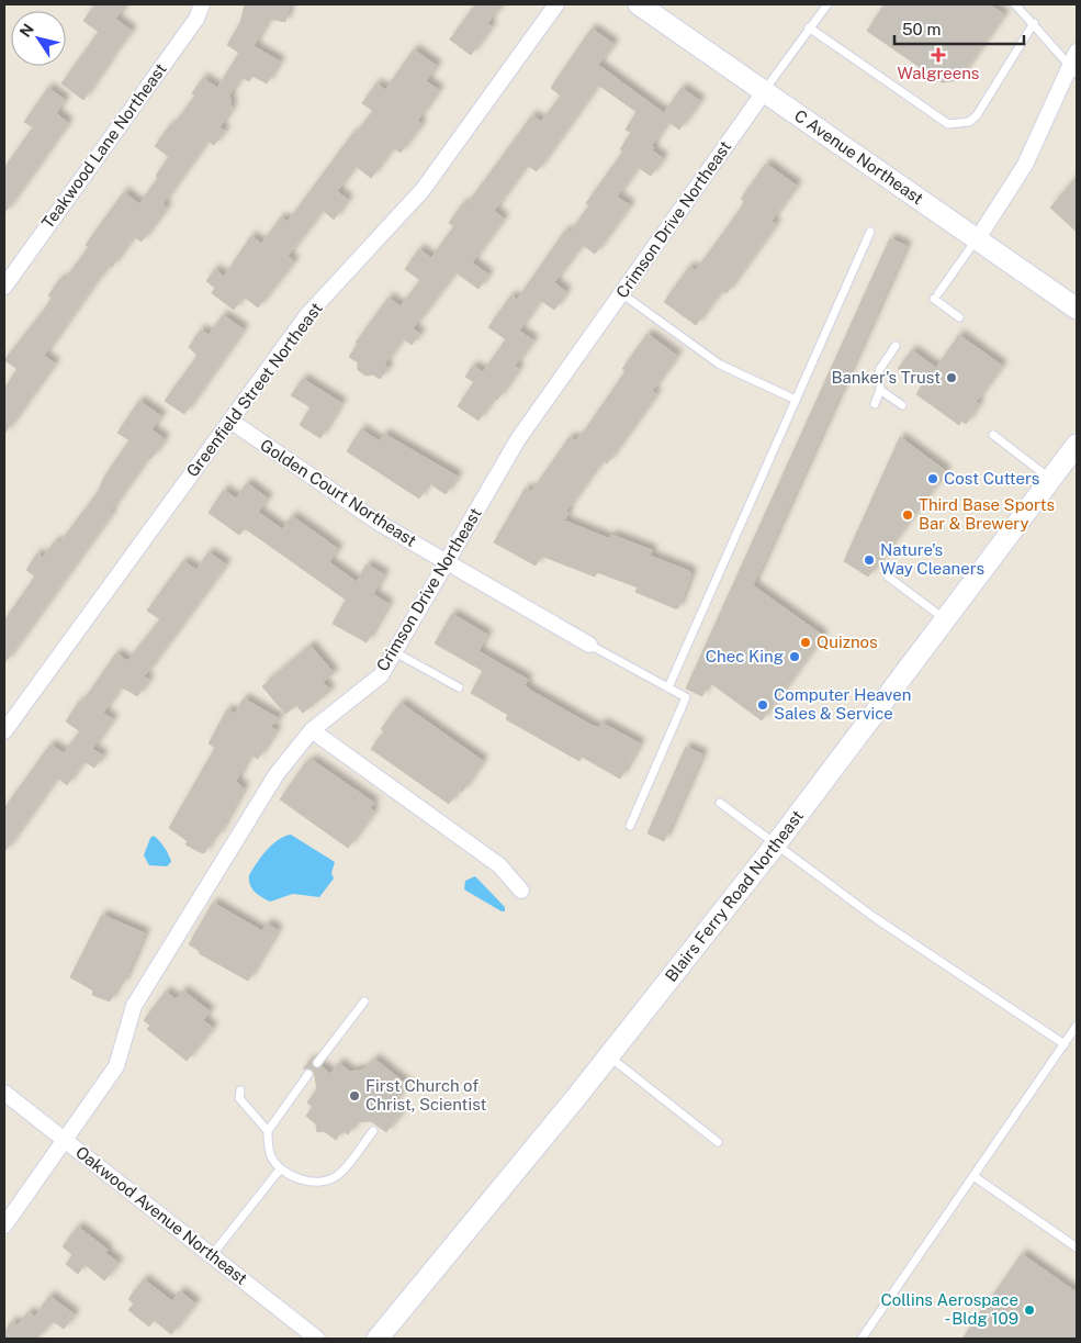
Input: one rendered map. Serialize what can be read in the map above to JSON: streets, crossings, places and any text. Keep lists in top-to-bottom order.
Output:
{
  "streets": {
    "main road": ["C Avenue Northeast", "Blairs Ferry Road Northeast"],
    "street": [
      "Teakwood Lane Northeast",
      "Crimson Drive Northeast",
      "Greenfield Street Northeast",
      "Golden Court Northeast",
      "Oakwood Avenue Northeast"
    ]
  },
  "crossings": [
    ["C Avenue Northeast", "Crimson Drive Northeast"],
    ["Crimson Drive Northeast", "Golden Court Northeast"],
    ["Crimson Drive Northeast", "Oakwood Avenue Northeast"],
    ["Greenfield Street Northeast", "Golden Court Northeast"]
  ],
  "places": {
    "health": ["Walgreens"],
    "other": [
      "Banker's Trust",
      "Cost Cutters",
      "Third Base Sports Bar & Brewery",
      "Nature's Way Cleaners",
      "Quiznos",
      "Chec King",
      "Computer Heaven Sales & Service",
      "First Church of Christ, Scientist",
      "Collins Aerospace - Bldg 109"
    ]
  },
  "scale_bar": "50 m",
  "north": "top left"
}
